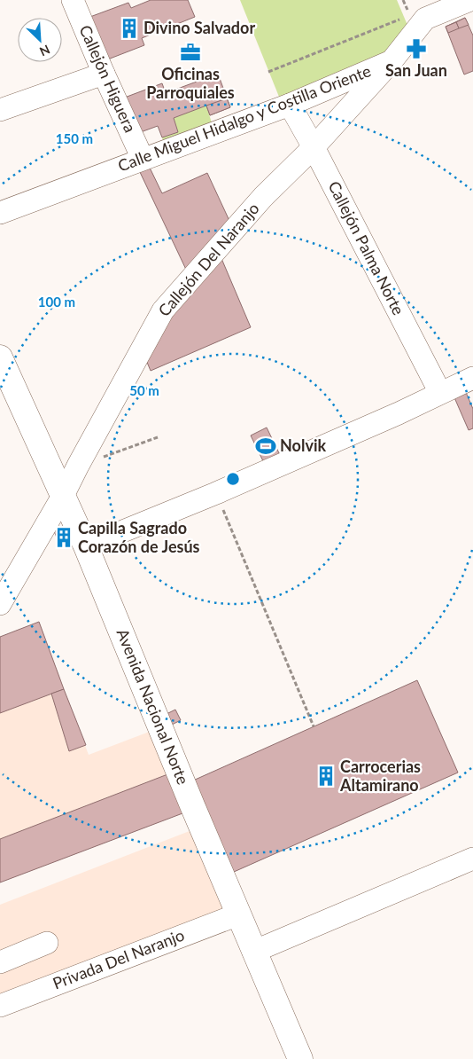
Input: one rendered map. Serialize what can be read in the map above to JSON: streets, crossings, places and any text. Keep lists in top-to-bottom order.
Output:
{
  "streets": {
    "main road": ["Avenida Nacional Norte"],
    "street": [
      "Callejón Higuera",
      "Calle Miguel Hidalgo y Costilla Oriente",
      "Callejón Palma Norte",
      "Callejón Del Naranjo",
      "Privada Del Naranjo"
    ]
  },
  "crossings": [
    ["Callejón Higuera", "Calle Miguel Hidalgo y Costilla Oriente"],
    ["Calle Miguel Hidalgo y Costilla Oriente", "Callejón Palma Norte"],
    ["Calle Miguel Hidalgo y Costilla Oriente", "Callejón Del Naranjo"],
    ["Callejón Palma Norte", "Callejón Del Naranjo"],
    ["Callejón Del Naranjo", "Avenida Nacional Norte"],
    ["Avenida Nacional Norte", "Privada Del Naranjo"]
  ],
  "places": {
    "building": ["Divino Salvador", "Capilla Sagrado Corazón de Jesús", "Carrocerias Altamirano"],
    "pharmacy": ["San Juan"],
    "office": ["Oficinas Parroquiales"],
    "sports": ["Nolvik"]
  },
  "north": "bottom right",
  "rings": ["150 m", "100 m", "50 m"]
}
